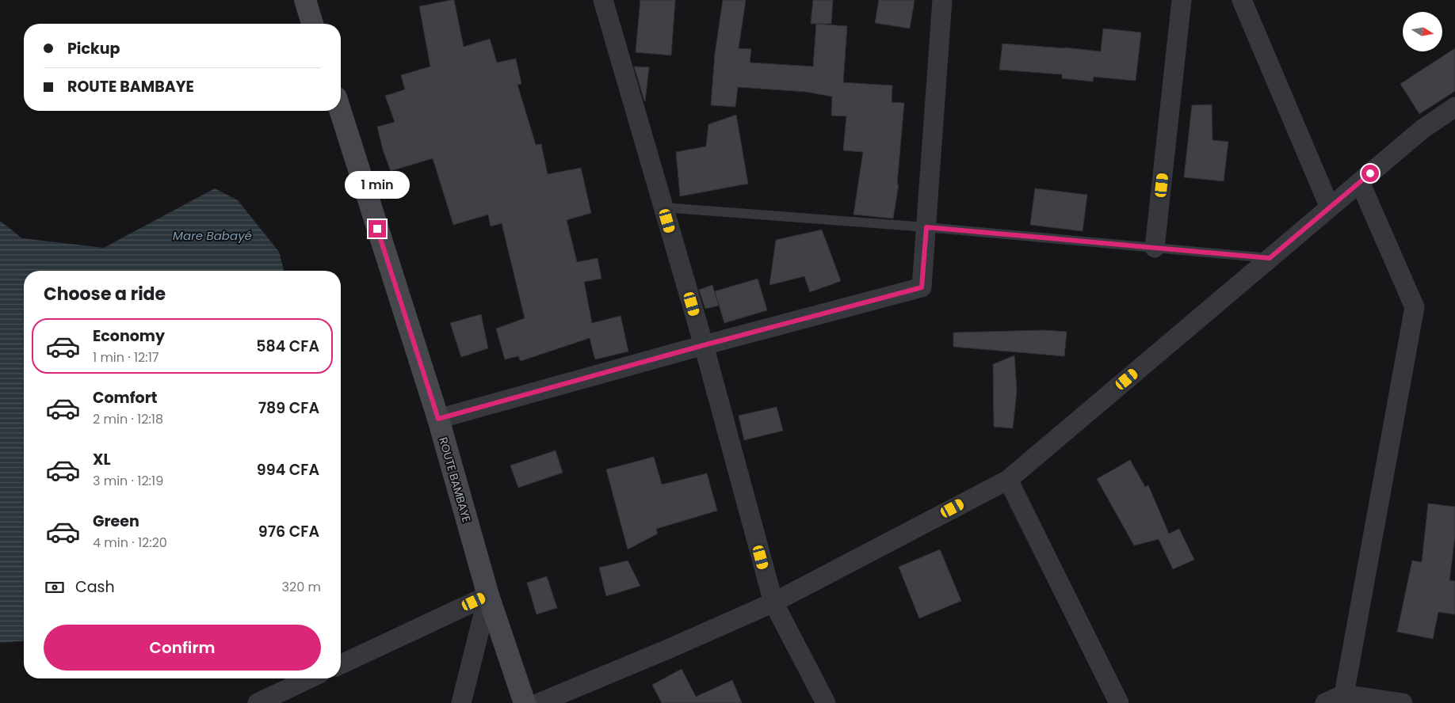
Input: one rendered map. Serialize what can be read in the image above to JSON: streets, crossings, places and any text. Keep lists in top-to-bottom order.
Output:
{
  "streets": {
    "street": ["ROUTE BAMBAYE"]
  },
  "water": ["Mare Babayé"],
  "north": "right",
  "page": {
    "banner": ["Pickup", "ROUTE BAMBAYE"],
    "bubble": "1 min",
    "heading": "Choose a ride",
    "list": [
      {
        "name": "Economy",
        "note": "1 min · 12:17",
        "value": "584 CFA"
      },
      {
        "name": "Comfort",
        "note": "2 min · 12:18",
        "value": "789 CFA"
      },
      {
        "name": "XL",
        "note": "3 min · 12:19",
        "value": "994 CFA"
      },
      {
        "name": "Green",
        "note": "4 min · 12:20",
        "value": "976 CFA"
      }
    ],
    "pay": ["Cash", "320 m"],
    "buttons": "Confirm"
  }
}
